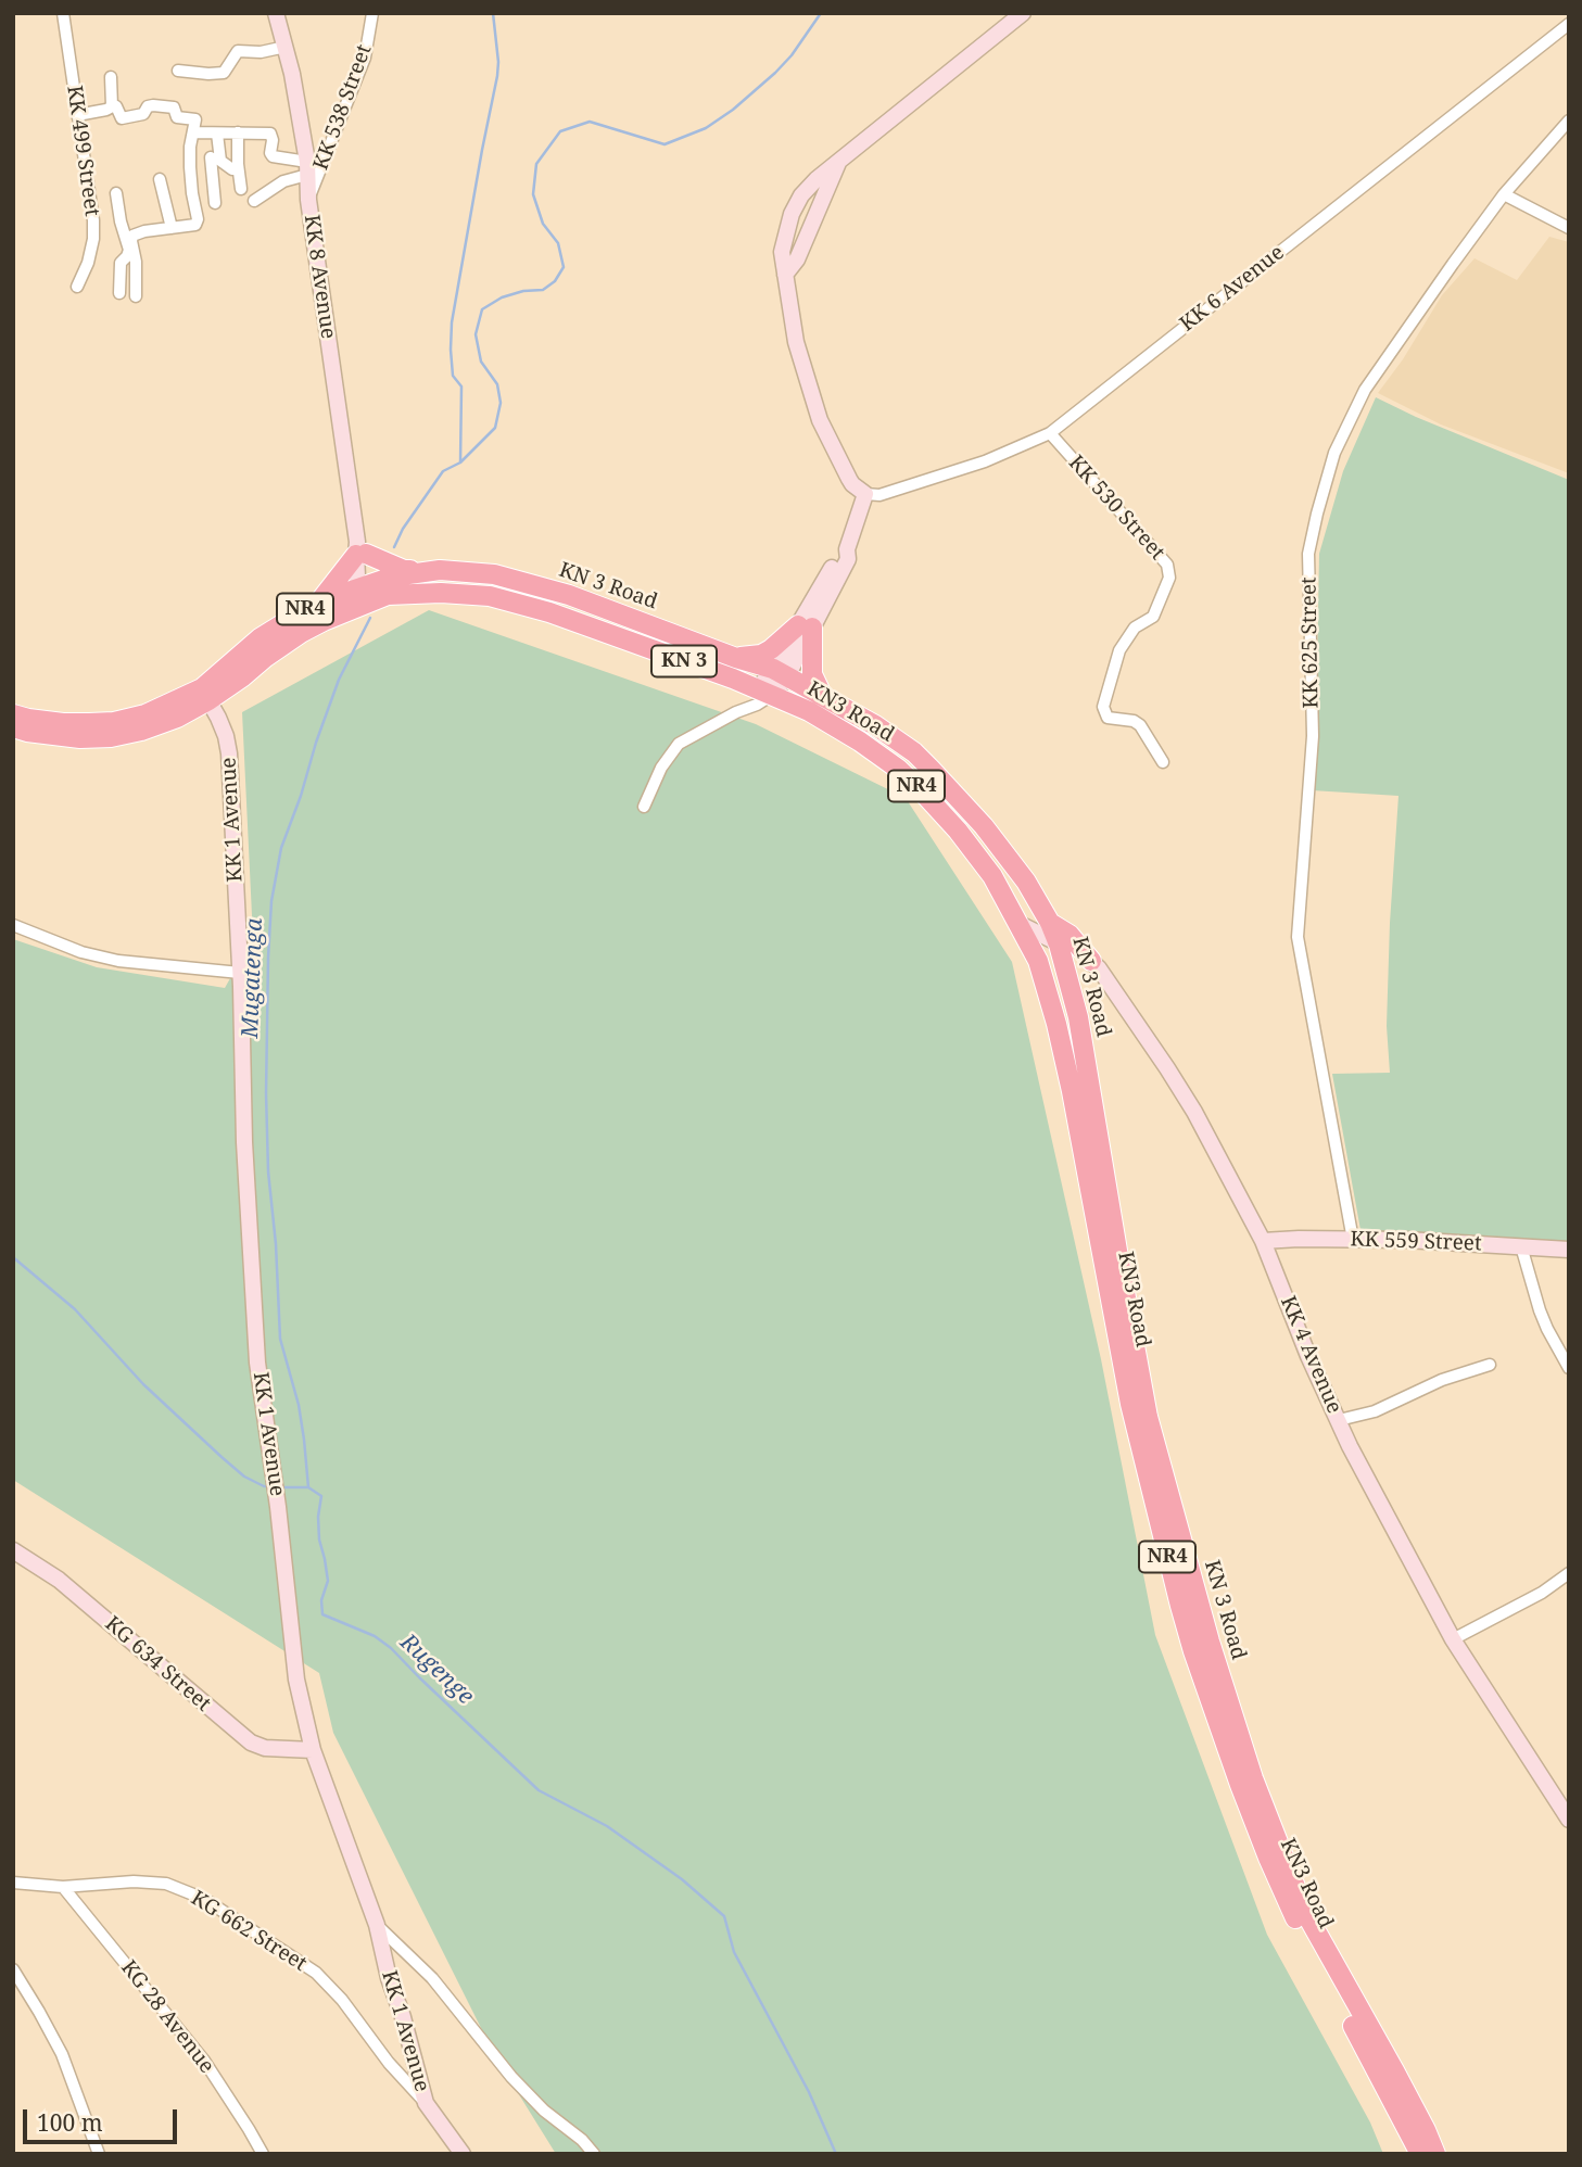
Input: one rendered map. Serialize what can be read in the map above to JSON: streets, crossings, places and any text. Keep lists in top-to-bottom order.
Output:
{
  "streets": {
    "highway": [
      "KN 3 Road",
      "NR4",
      "KN 3",
      "KN3 Road"
    ],
    "main road": [
      "KK 8 Avenue",
      "KK 1 Avenue",
      "KK 559 Street",
      "KK 4 Avenue",
      "KG 634 Street"
    ],
    "street": [
      "KK 538 Street",
      "KK 499 Street",
      "KK 6 Avenue",
      "KK 530 Street",
      "KK 625 Street",
      "KG 662 Street",
      "KG 28 Avenue"
    ]
  },
  "crossings": [
    ["KK 538 Street", "KK 8 Avenue"],
    ["KK 8 Avenue", "KN 3 Road"],
    ["KK 6 Avenue", "KK 530 Street"],
    ["KN 3 Road", "KN3 Road"],
    ["KN 3 Road", "KK 1 Avenue"],
    ["KK 625 Street", "KK 559 Street"],
    ["KK 1 Avenue", "KG 634 Street"],
    ["KK 1 Avenue", "KG 662 Street"],
    ["KK 559 Street", "KK 4 Avenue"],
    ["KG 662 Street", "KG 28 Avenue"]
  ],
  "water": ["Mugatenga", "Rugenge"],
  "scale_bar": "100 m"
}
